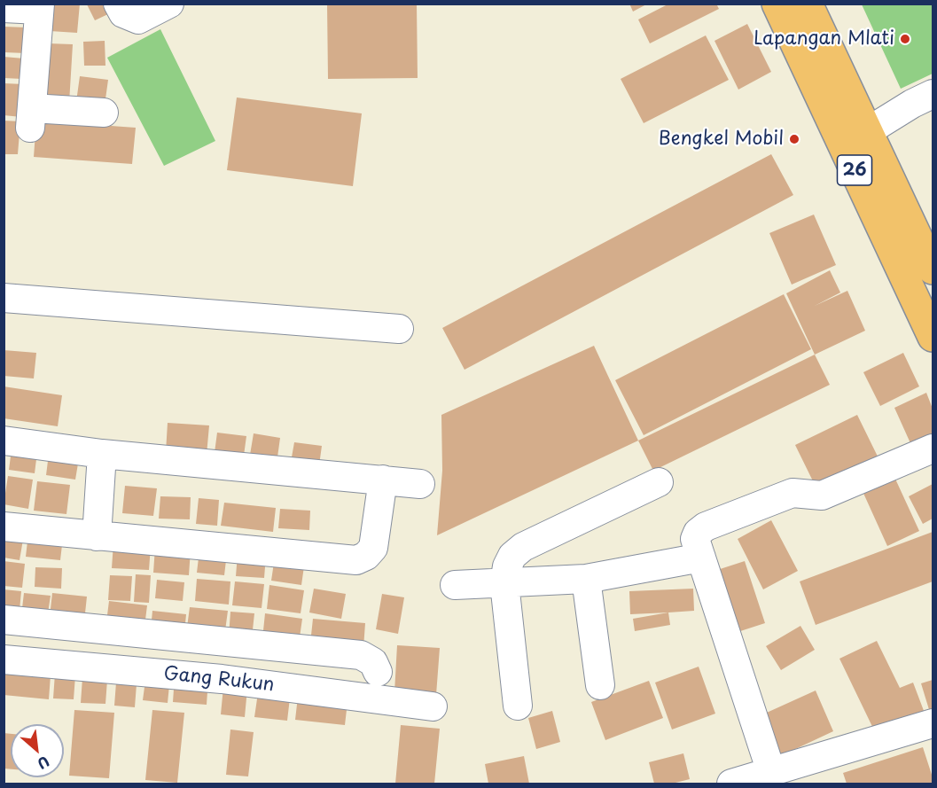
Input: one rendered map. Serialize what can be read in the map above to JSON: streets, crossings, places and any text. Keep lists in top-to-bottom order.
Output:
{
  "streets": {
    "highway": ["26"],
    "street": ["Gang Rukun"]
  },
  "places": ["Lapangan Mlati", "Bengkel Mobil"],
  "north": "bottom right"
}
